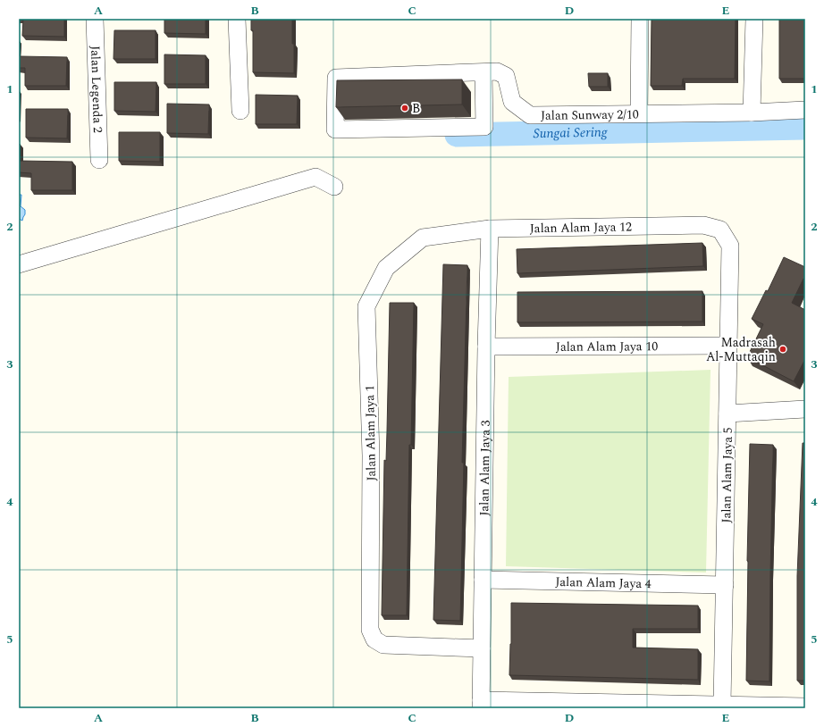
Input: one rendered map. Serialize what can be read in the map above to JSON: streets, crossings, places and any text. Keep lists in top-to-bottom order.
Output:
{
  "streets": {
    "street": [
      "Jalan Legenda 2",
      "Jalan Sunway 2/10",
      "Jalan Alam Jaya 12",
      "Jalan Alam Jaya 10",
      "Jalan Alam Jaya 1",
      "Jalan Alam Jaya 3",
      "Jalan Alam Jaya 5",
      "Jalan Alam Jaya 4"
    ]
  },
  "crossings": [
    ["Jalan Alam Jaya 12", "Jalan Alam Jaya 1"],
    ["Jalan Alam Jaya 12", "Jalan Alam Jaya 3"],
    ["Jalan Alam Jaya 12", "Jalan Alam Jaya 5"],
    ["Jalan Alam Jaya 10", "Jalan Alam Jaya 3"],
    ["Jalan Alam Jaya 10", "Jalan Alam Jaya 5"],
    ["Jalan Alam Jaya 1", "Jalan Alam Jaya 3"],
    ["Jalan Alam Jaya 3", "Jalan Alam Jaya 4"],
    ["Jalan Alam Jaya 5", "Jalan Alam Jaya 4"]
  ],
  "water": ["Sungai Sering"],
  "places": ["B", "Madrasah Al-Muttaqin"],
  "grid": {
    "columns": [
      "A",
      "B",
      "C",
      "D",
      "E"
    ],
    "rows": [
      "1",
      "2",
      "3",
      "4",
      "5"
    ]
  }
}
